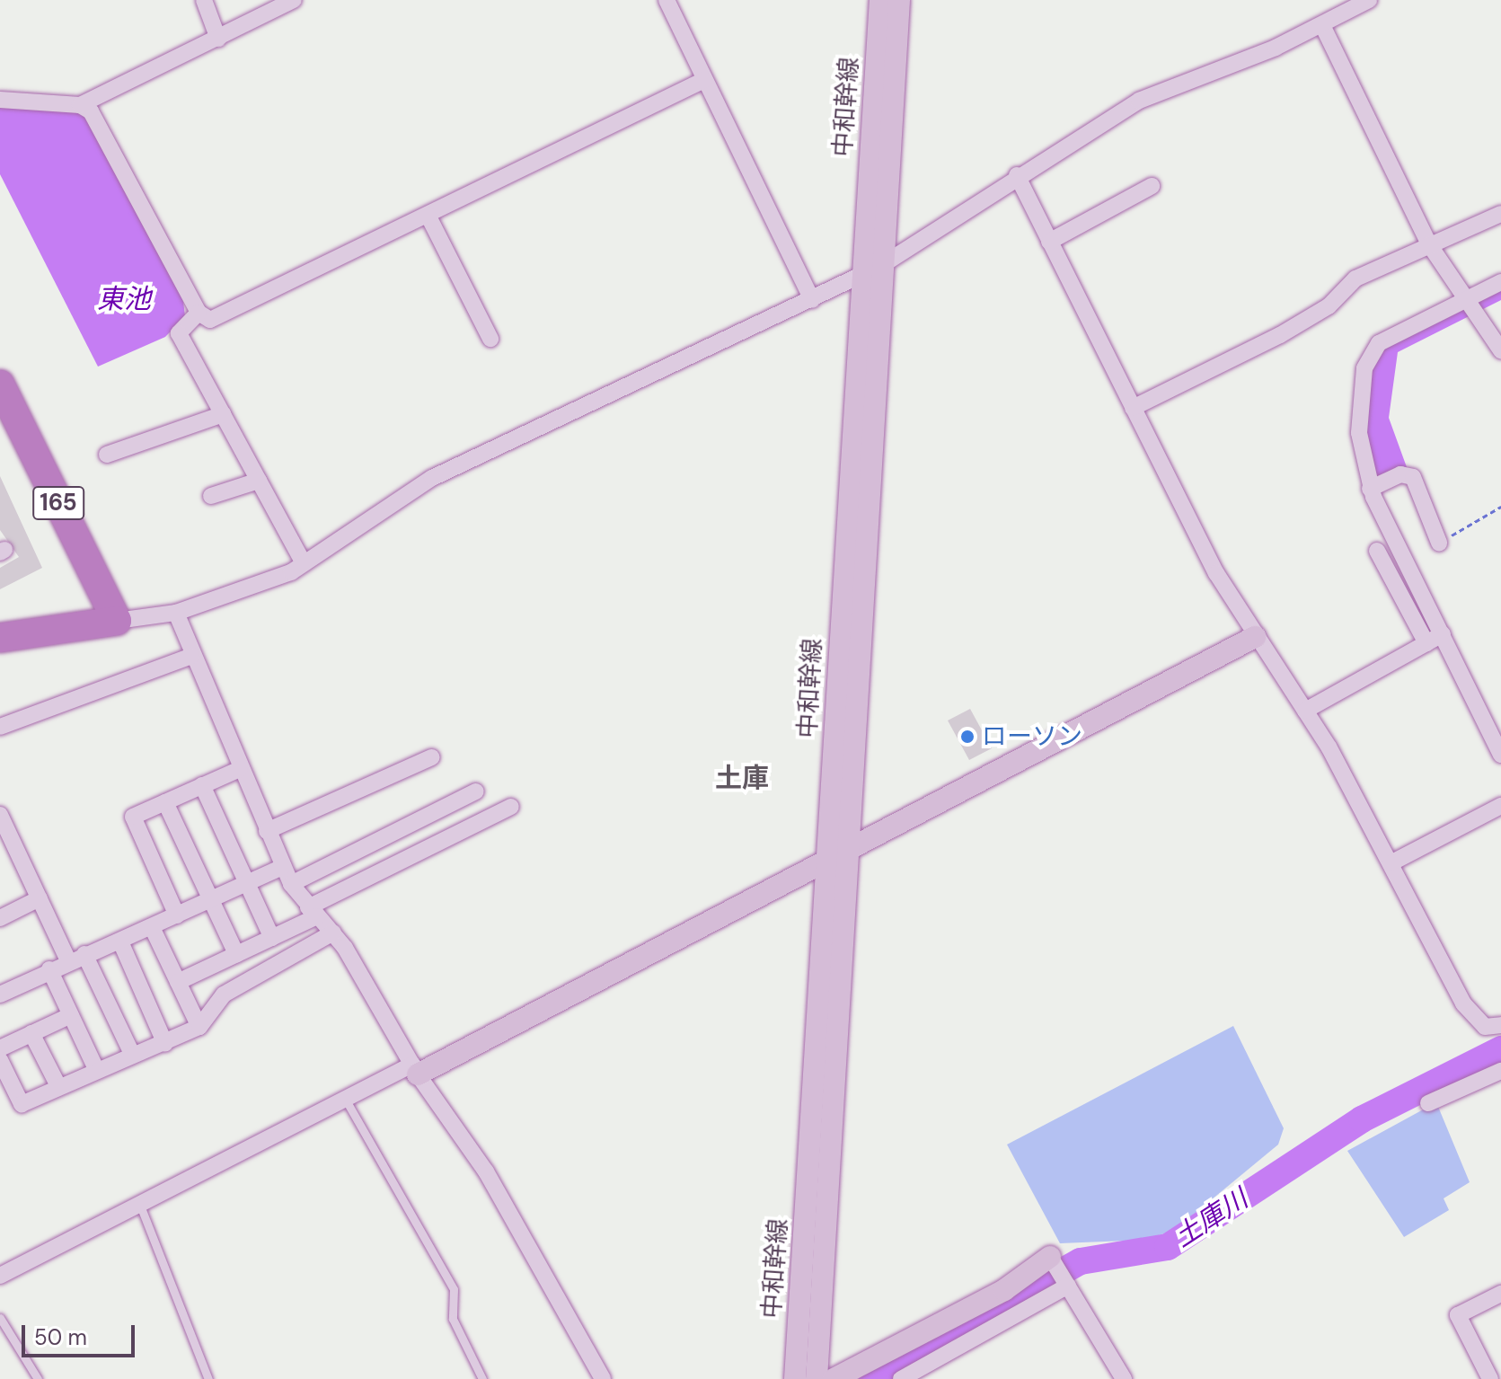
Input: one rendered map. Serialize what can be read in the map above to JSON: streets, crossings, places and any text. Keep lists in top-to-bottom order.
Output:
{
  "streets": {
    "highway": ["165"],
    "main road": ["中和幹線"]
  },
  "districts": ["土庫"],
  "water": ["東池", "土庫川"],
  "places": ["ローソン"],
  "scale_bar": "50 m"
}
